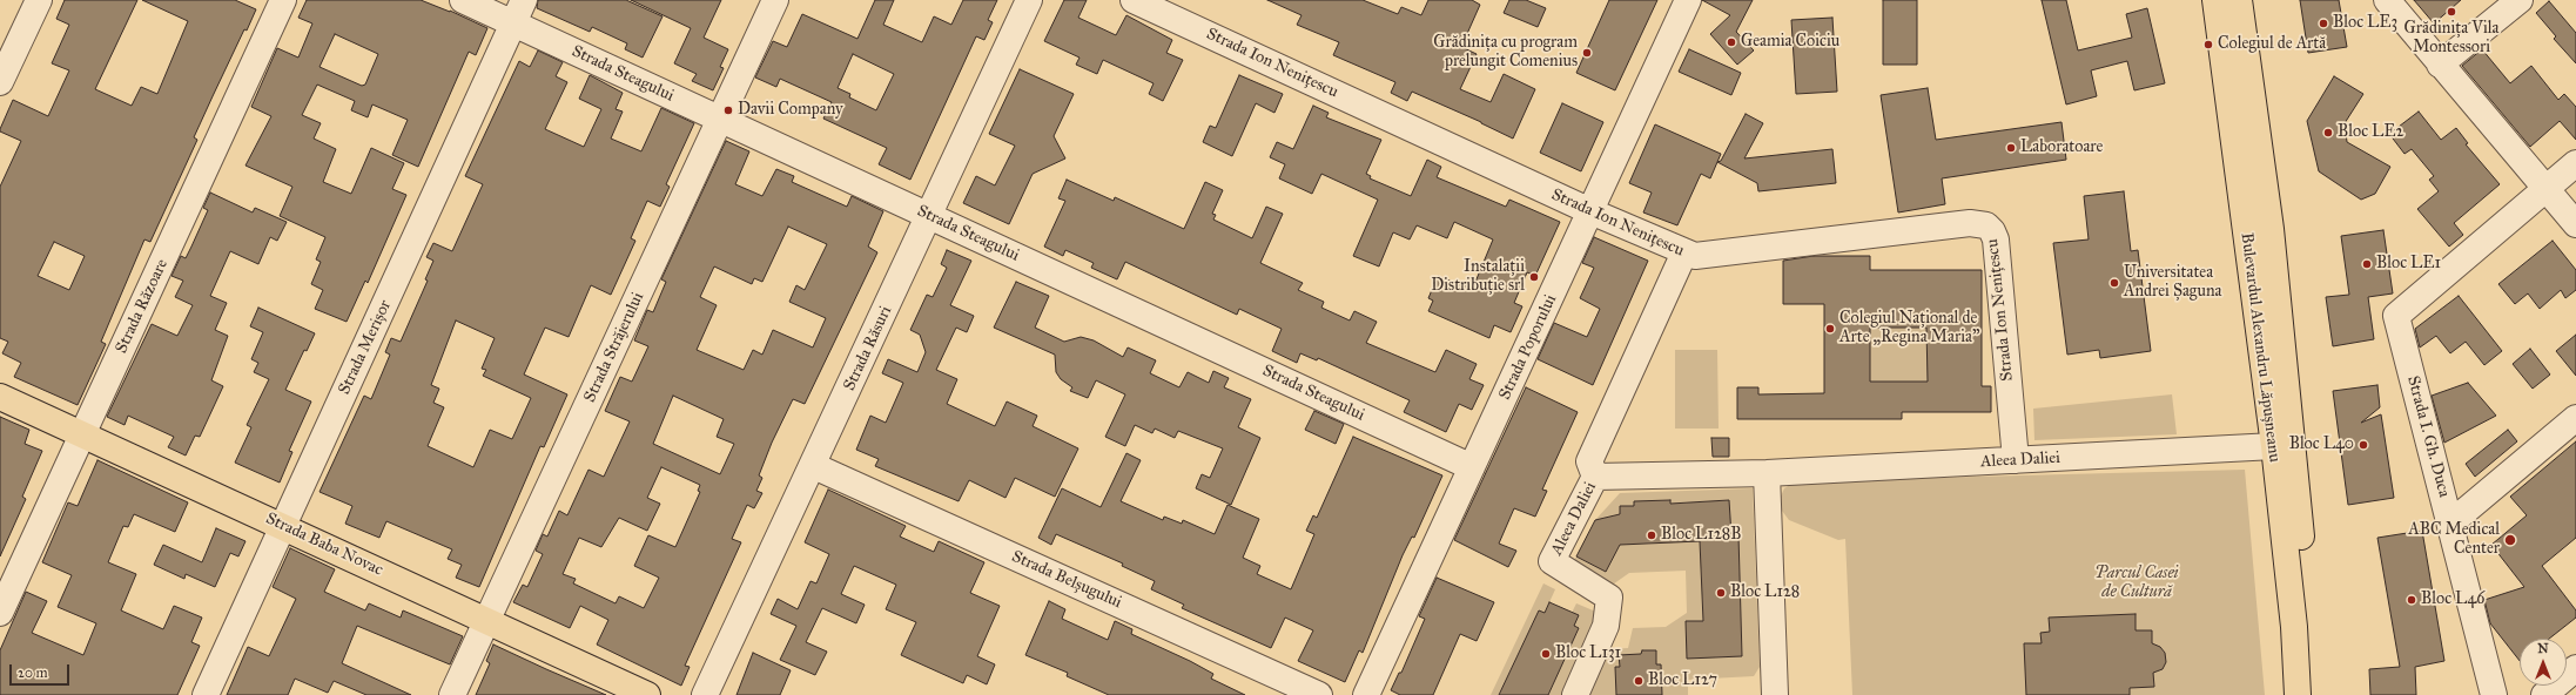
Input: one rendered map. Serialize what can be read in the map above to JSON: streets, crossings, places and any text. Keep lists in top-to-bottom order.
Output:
{
  "streets": {
    "main road": ["Bulevardul Alexandru Lăpușneanu", "Strada Baba Novac"],
    "street": [
      "Strada Ion Nenițescu",
      "Strada Steagului",
      "Strada Răzoare",
      "Strada Merișor",
      "Strada Străjerului",
      "Strada Poporului",
      "Strada Răsuri",
      "Strada I. Gh. Duca",
      "Aleea Daliei",
      "Strada Belșugului"
    ]
  },
  "crossings": [
    ["Strada Ion Nenițescu", "Strada Poporului"],
    ["Strada Ion Nenițescu", "Aleea Daliei"],
    ["Strada Steagului", "Strada Merișor"],
    ["Strada Steagului", "Strada Străjerului"],
    ["Strada Steagului", "Strada Poporului"],
    ["Strada Steagului", "Strada Răsuri"],
    ["Strada Răzoare", "Strada Baba Novac"],
    ["Strada Merișor", "Strada Baba Novac"],
    ["Strada Străjerului", "Strada Baba Novac"],
    ["Bulevardul Alexandru Lăpușneanu", "Aleea Daliei"],
    ["Strada Răsuri", "Strada Belșugului"]
  ],
  "parks": ["Parcul Casei de Cultură"],
  "places": [
    "Grădinița Vila Montessori",
    "Bloc LE3",
    "Geamia Coiciu",
    "Colegiul de Artă",
    "Grădinița cu program prelungit Comenius",
    "Davii Company",
    "Bloc LE2",
    "Laboratoare",
    "Bloc LE1",
    "Instalații Distribuție srl",
    "Universitatea Andrei Șaguna",
    "Colegiul Național de Arte „Regina Maria”",
    "Bloc L40",
    "Bloc L128B",
    "ABC Medical Center",
    "Bloc L128",
    "Bloc L46",
    "Bloc L131",
    "Bloc L127"
  ],
  "scale_bar": "20 m",
  "north": "top"
}
